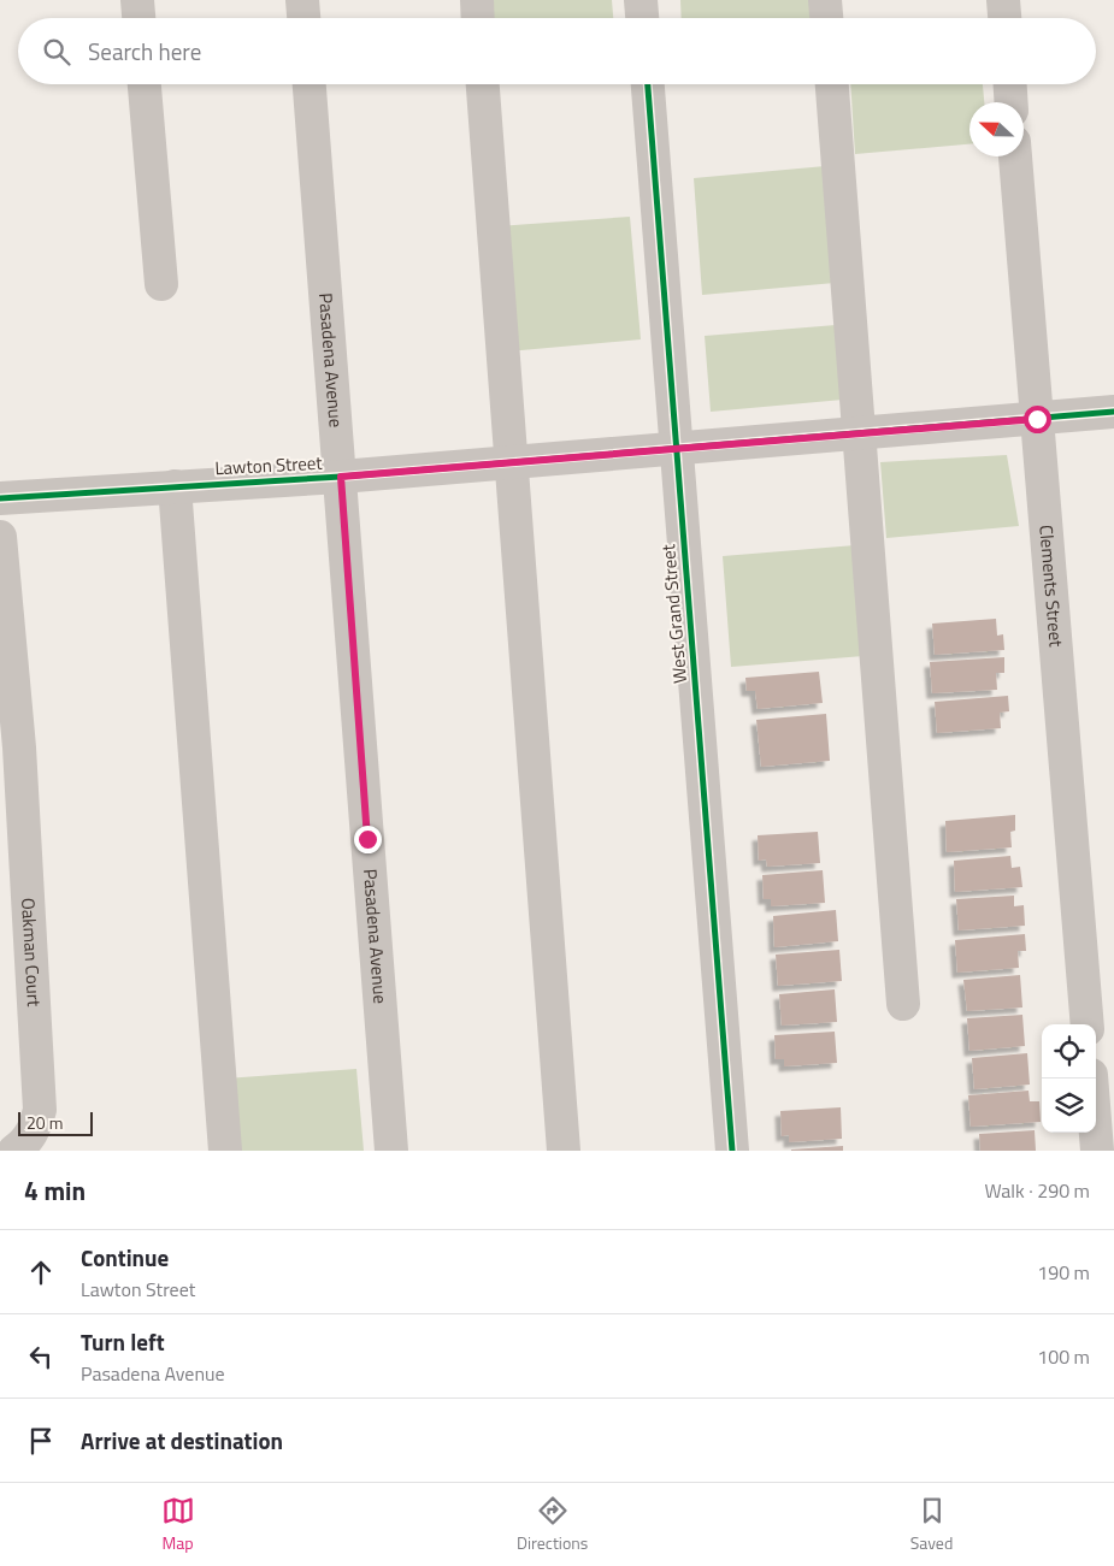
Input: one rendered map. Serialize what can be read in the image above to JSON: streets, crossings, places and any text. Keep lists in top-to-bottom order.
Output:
{
  "streets": {
    "street": [
      "Pasadena Avenue",
      "Lawton Street",
      "Clements Street",
      "West Grand Street",
      "Oakman Court"
    ]
  },
  "crossings": [
    ["Pasadena Avenue", "Lawton Street"],
    ["Lawton Street", "Clements Street"],
    ["Lawton Street", "West Grand Street"]
  ],
  "scale_bar": "20 m",
  "north": "left",
  "page": {
    "search": "Search here",
    "scale": "20 m",
    "heading": ["4 min", "Walk · 290 m"],
    "list": [
      ["Continue", "Lawton Street", "190 m"],
      ["Turn left", "Pasadena Avenue", "100 m"],
      "Arrive at destination"
    ],
    "nav": ["Map", "Directions", "Saved"]
  }
}
